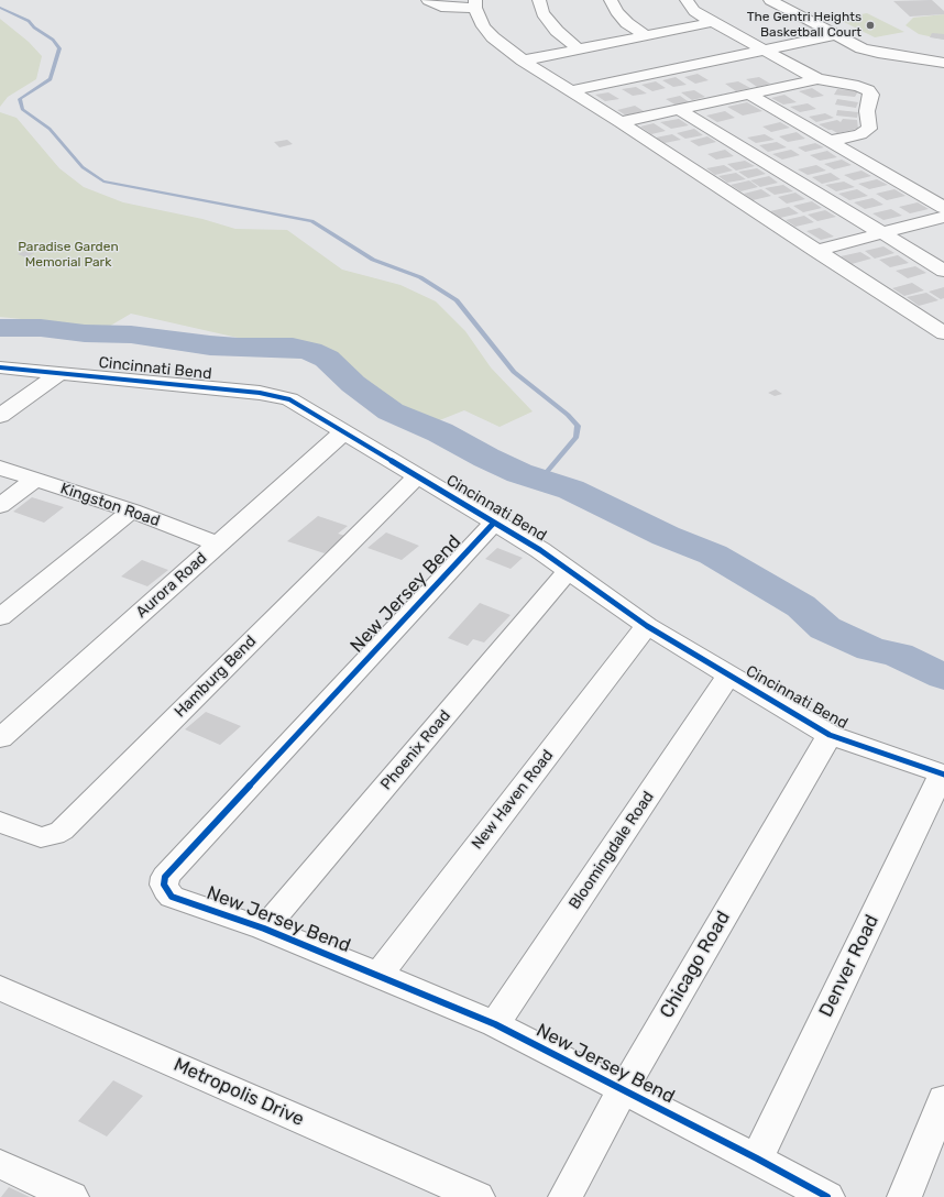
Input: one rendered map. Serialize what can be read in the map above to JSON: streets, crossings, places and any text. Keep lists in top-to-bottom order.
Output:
{
  "streets": {
    "street": [
      "Cincinnati Bend",
      "Kingston Road",
      "Aurora Road",
      "New Jersey Bend",
      "Hamburg Bend",
      "Phoenix Road",
      "New Haven Road",
      "Bloomingdale Road",
      "Chicago Road",
      "Denver Road",
      "Metropolis Drive"
    ]
  },
  "crossings": [
    ["Cincinnati Bend", "Aurora Road"],
    ["Cincinnati Bend", "New Jersey Bend"],
    ["Cincinnati Bend", "Hamburg Bend"],
    ["Cincinnati Bend", "Phoenix Road"],
    ["Cincinnati Bend", "New Haven Road"],
    ["Cincinnati Bend", "Bloomingdale Road"],
    ["Cincinnati Bend", "Chicago Road"],
    ["Cincinnati Bend", "Denver Road"],
    ["Kingston Road", "Aurora Road"],
    ["New Jersey Bend", "Phoenix Road"],
    ["New Jersey Bend", "New Haven Road"],
    ["New Jersey Bend", "Bloomingdale Road"],
    ["New Jersey Bend", "Chicago Road"],
    ["New Jersey Bend", "Denver Road"]
  ],
  "parks": ["Paradise Garden Memorial Park"],
  "places": ["The Gentri Heights Basketball Court"]
}
